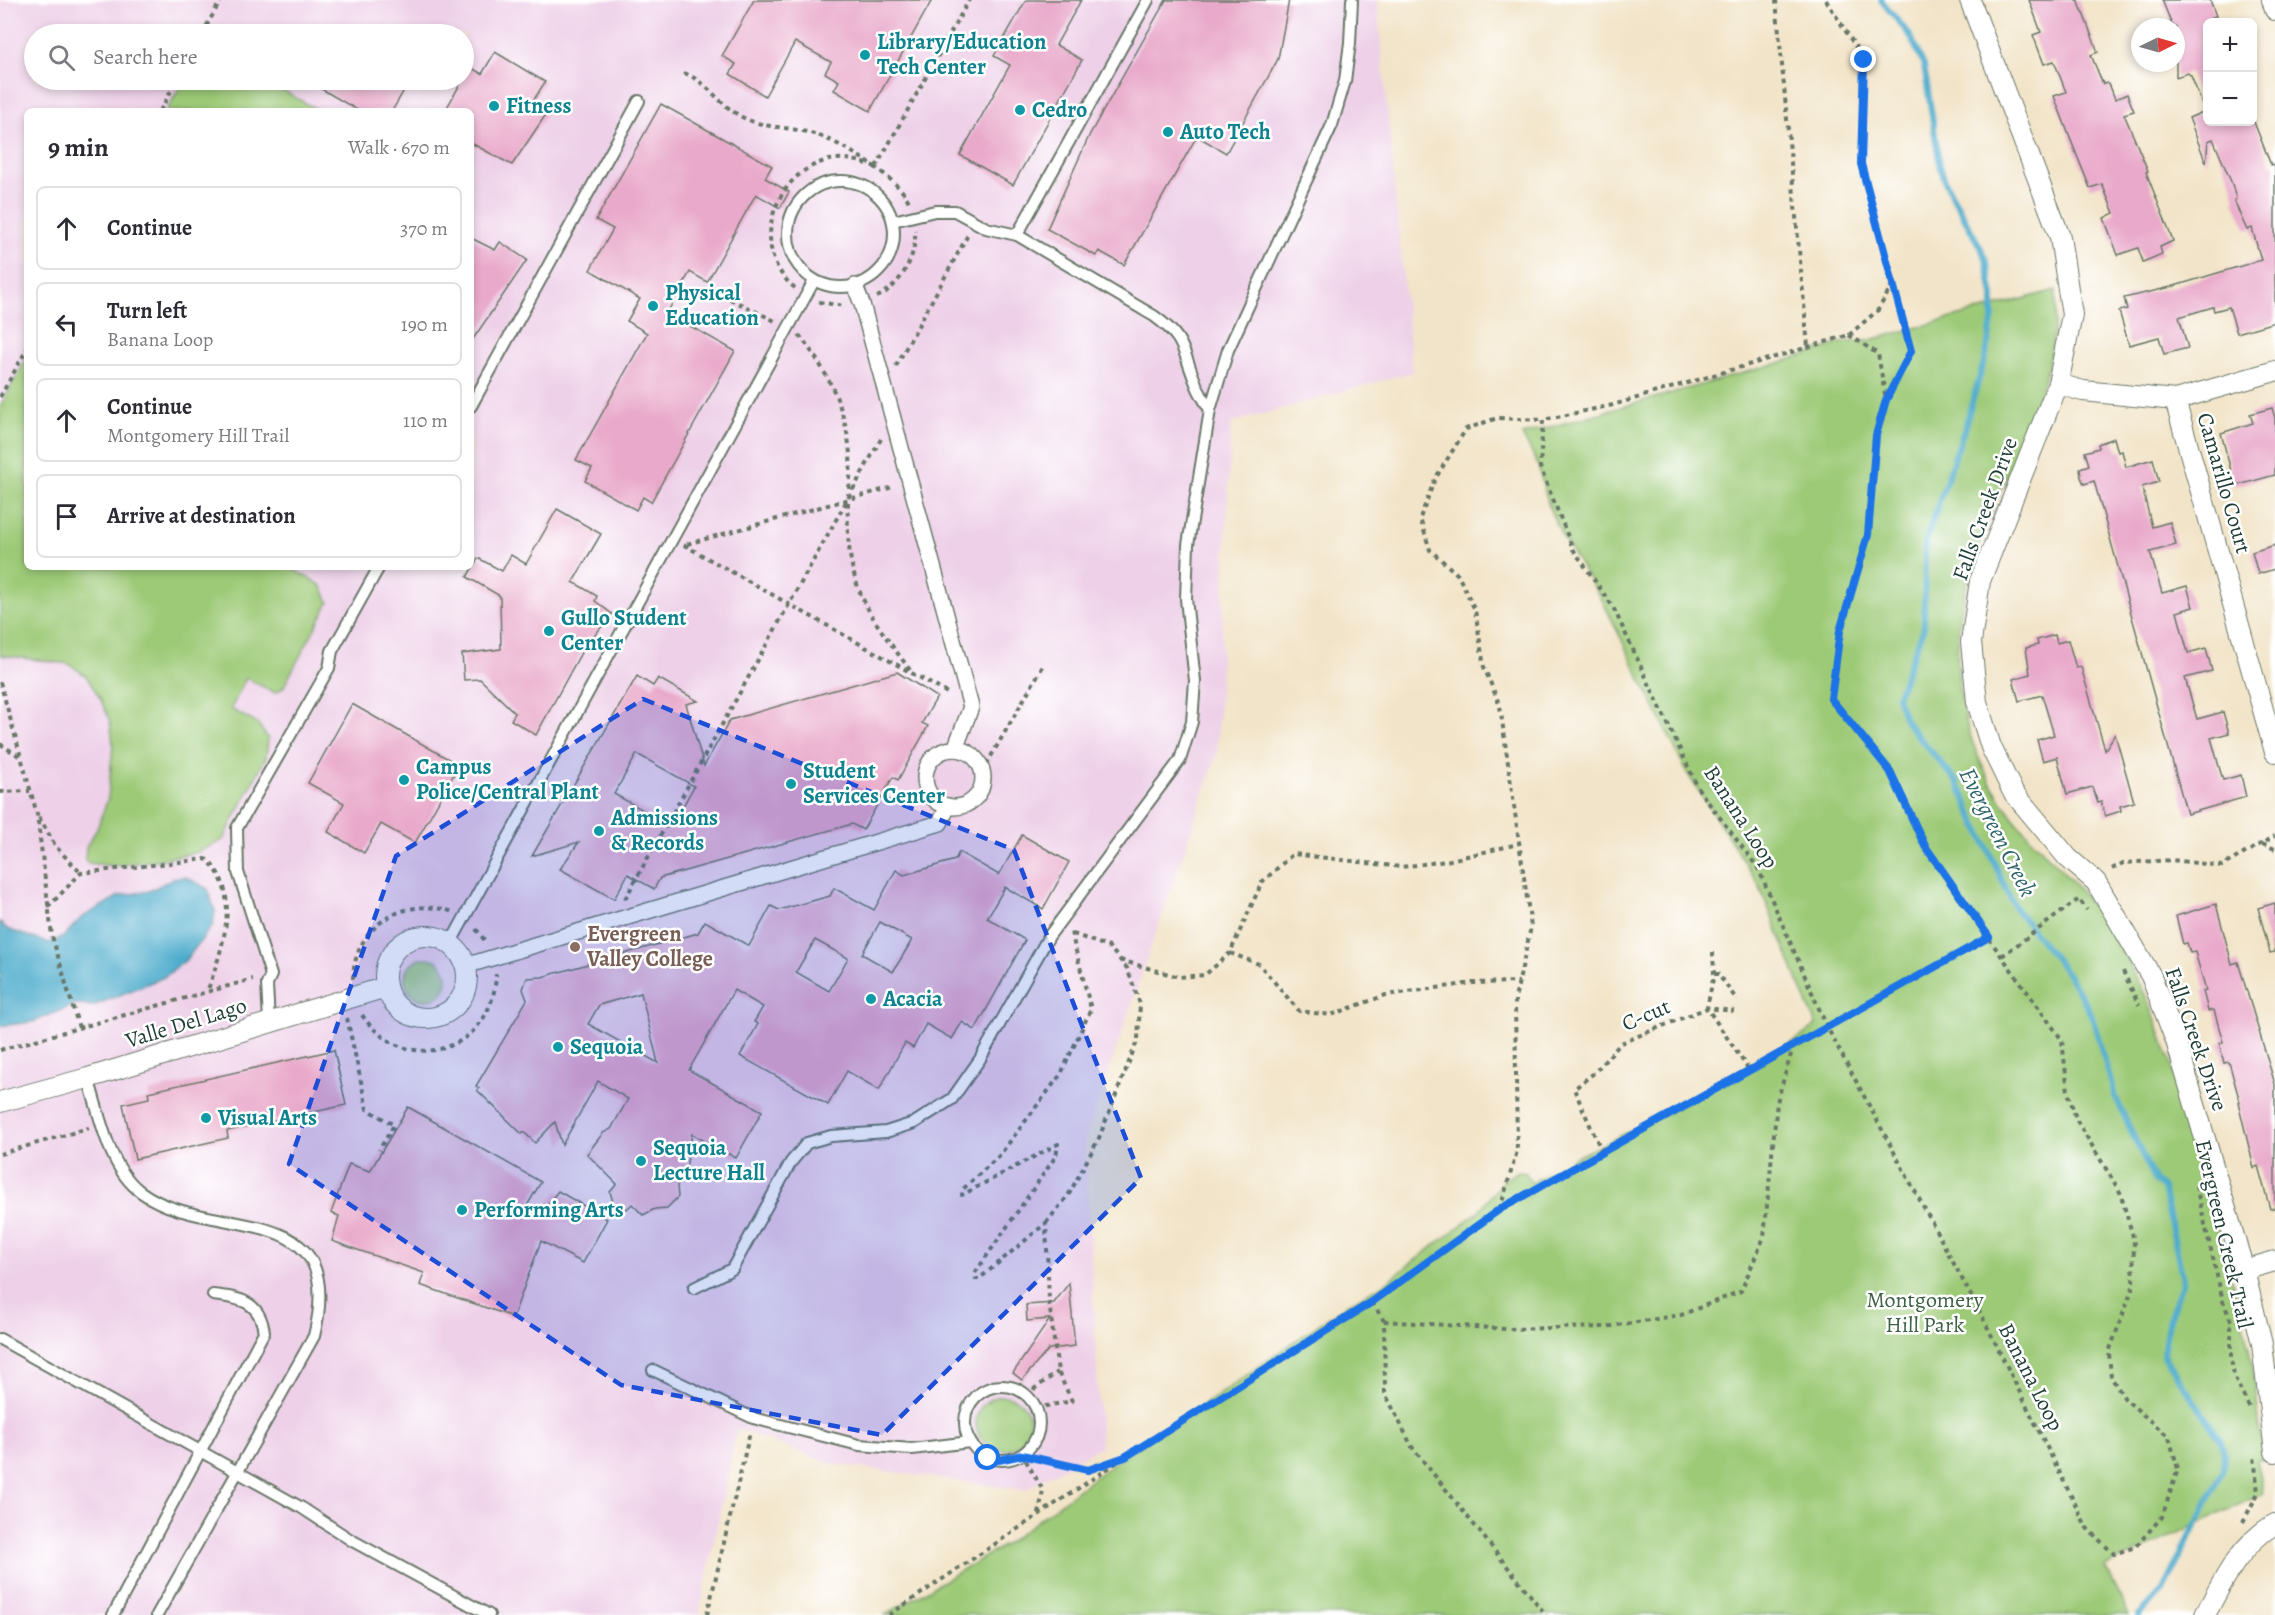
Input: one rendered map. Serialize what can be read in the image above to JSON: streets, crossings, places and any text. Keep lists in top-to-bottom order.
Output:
{
  "streets": {
    "street": ["Camarillo Court", "Falls Creek Drive", "Valle Del Lago"],
    "path": ["Banana Loop", "C-cut", "Evergreen Creek Trail"]
  },
  "water": ["Evergreen Creek"],
  "parks": ["Montgomery Hill Park"],
  "places": [
    "Library/Education Tech Center",
    "Fitness",
    "Cedro",
    "Auto Tech",
    "Physical Education",
    "Gullo Student Center",
    "Campus Police/Central Plant",
    "Student Services Center",
    "Admissions & Records",
    "Evergreen Valley College",
    "Acacia",
    "Sequoia",
    "Visual Arts",
    "Sequoia Lecture Hall",
    "Performing Arts"
  ],
  "north": "right",
  "page": {
    "map_buttons": ["+", "−"],
    "search": "Search here",
    "heading": ["9 min", "Walk · 670 m"],
    "list": [
      ["Continue", "370 m"],
      ["Turn left", "Banana Loop", "190 m"],
      ["Continue", "Montgomery Hill Trail", "110 m"],
      "Arrive at destination"
    ]
  }
}
